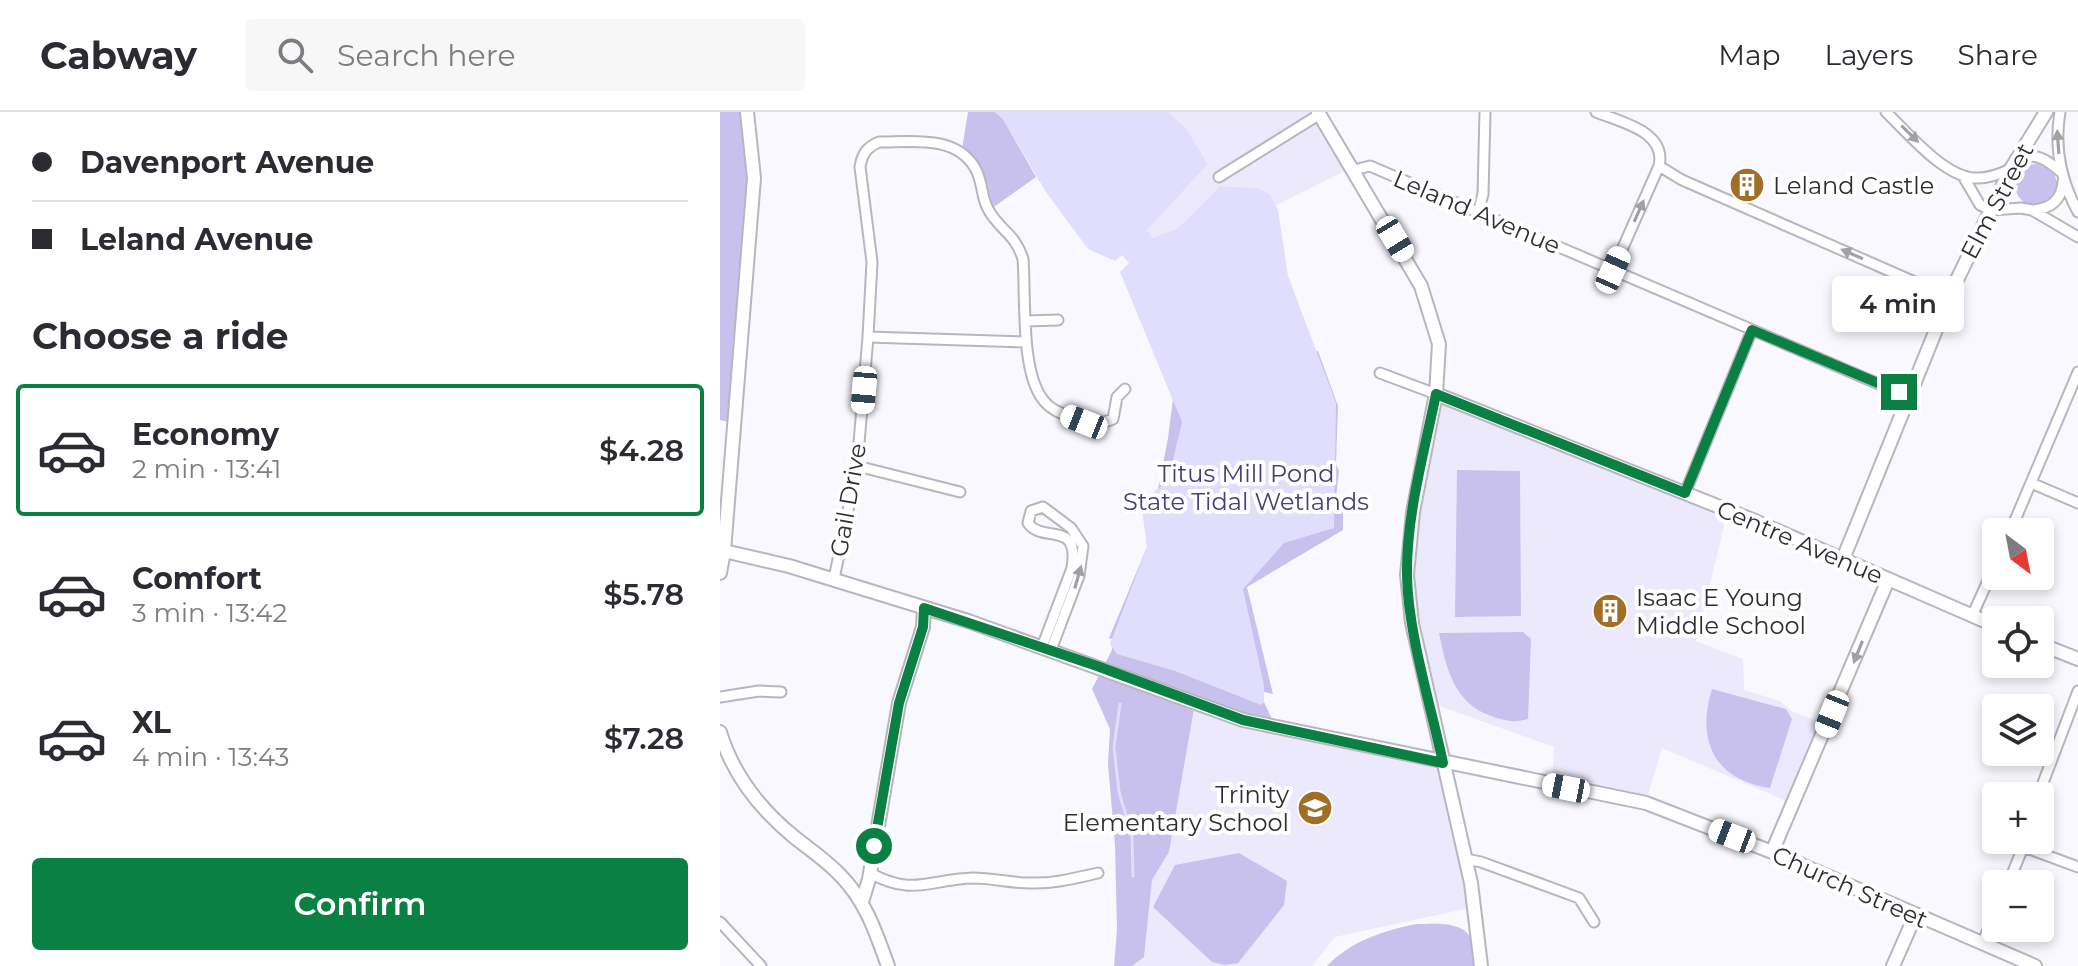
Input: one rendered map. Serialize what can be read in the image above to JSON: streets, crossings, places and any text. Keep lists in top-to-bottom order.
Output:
{
  "streets": {
    "street": [
      "Elm Street",
      "Leland Avenue",
      "Gail Drive",
      "Centre Avenue",
      "Church Street"
    ]
  },
  "crossings": [
    ["Elm Street", "Leland Avenue"],
    ["Elm Street", "Centre Avenue"],
    ["Gail Drive", "Church Street"]
  ],
  "parks": ["Titus Mill Pond State Tidal Wetlands"],
  "places": {
    "building": ["Leland Castle", "Isaac E Young Middle School"],
    "school or university": ["Trinity Elementary School"]
  },
  "north": "bottom right",
  "page": {
    "header": "Cabway",
    "search": "Search here",
    "nav": ["Map", "Layers", "Share"],
    "banner": ["Davenport Avenue", "Leland Avenue"],
    "bubble": "4 min",
    "heading": "Choose a ride",
    "list": [
      {
        "name": "Economy",
        "note": "2 min · 13:41",
        "value": "$4.28"
      },
      {
        "name": "Comfort",
        "note": "3 min · 13:42",
        "value": "$5.78"
      },
      {
        "name": "XL",
        "note": "4 min · 13:43",
        "value": "$7.28"
      }
    ],
    "map_buttons": ["+", "−"],
    "buttons": "Confirm"
  }
}
